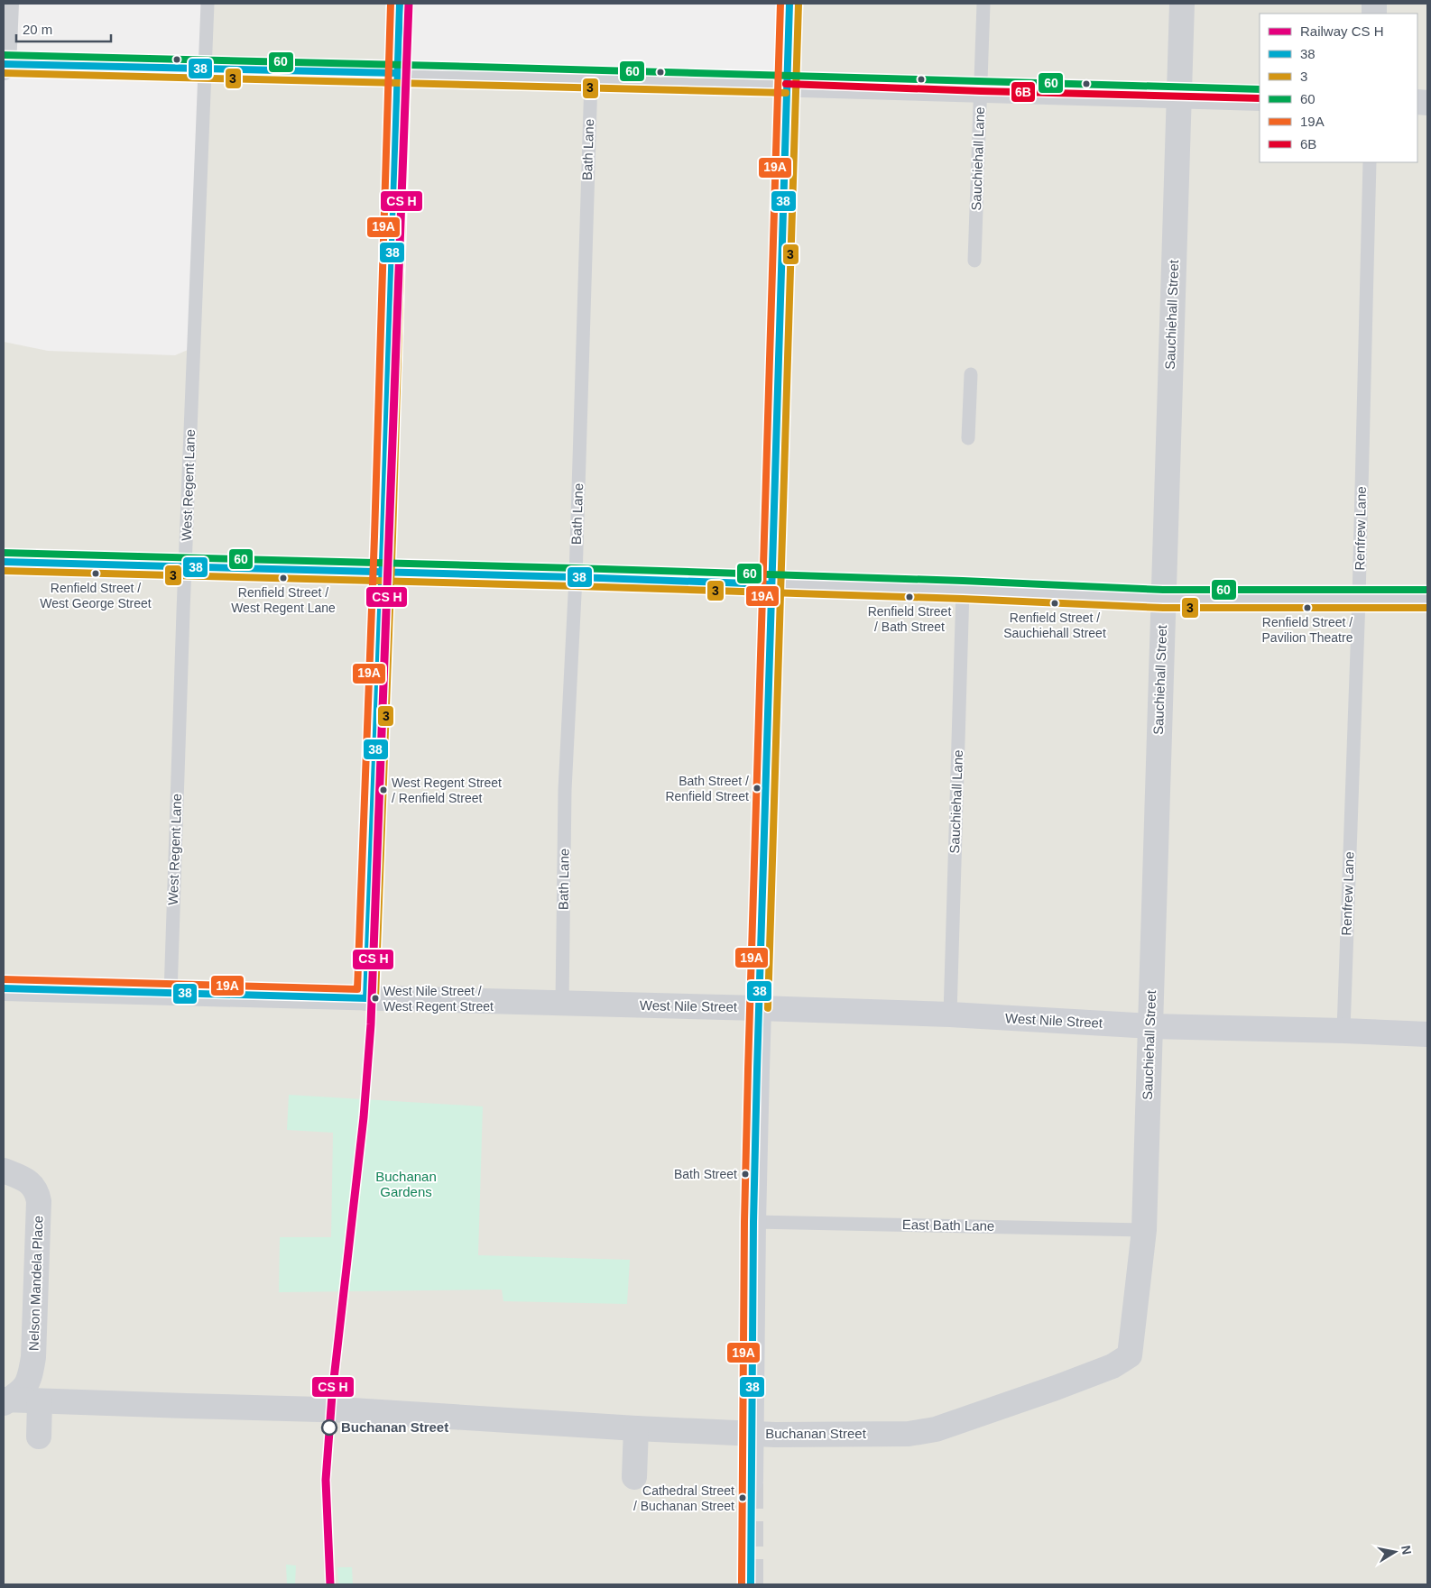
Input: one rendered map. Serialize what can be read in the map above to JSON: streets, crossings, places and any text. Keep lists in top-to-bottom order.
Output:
{
  "streets": {
    "street": [
      "Sauchiehall Street",
      "West Nile Street",
      "Nelson Mandela Place",
      "Buchanan Street"
    ],
    "lane": [
      "Bath Lane",
      "Sauchiehall Lane",
      "West Regent Lane",
      "Renfrew Lane",
      "East Bath Lane"
    ]
  },
  "crossings": [
    ["Bath Lane", "West Nile Street"],
    ["Sauchiehall Lane", "West Nile Street"],
    ["Sauchiehall Street", "West Nile Street"],
    ["Sauchiehall Street", "East Bath Lane"],
    ["Sauchiehall Street", "Buchanan Street"],
    ["West Regent Lane", "West Nile Street"],
    ["Renfrew Lane", "West Nile Street"],
    ["Nelson Mandela Place", "Buchanan Street"]
  ],
  "parks": ["Buchanan Gardens"],
  "places": [
    "Renfield Street / West George Street",
    "Renfield Street / West Regent Lane",
    "Renfield Street / Bath Street",
    "Renfield Street / Sauchiehall Street",
    "Renfield Street / Pavilion Theatre",
    "Bath Street / Renfield Street",
    "West Regent Street / Renfield Street",
    "West Nile Street / West Regent Street",
    "Bath Street",
    "Buchanan Street",
    "Cathedral Street / Buchanan Street"
  ],
  "lines": [
    "transit line 38",
    "transit line 3",
    "transit line 19A",
    "transit line 60",
    "transit line 6B"
  ],
  "legend": [
    "Railway CS H",
    "38",
    "3",
    "60",
    "19A",
    "6B"
  ],
  "scale_bar": "20 m",
  "north": "right"
}
